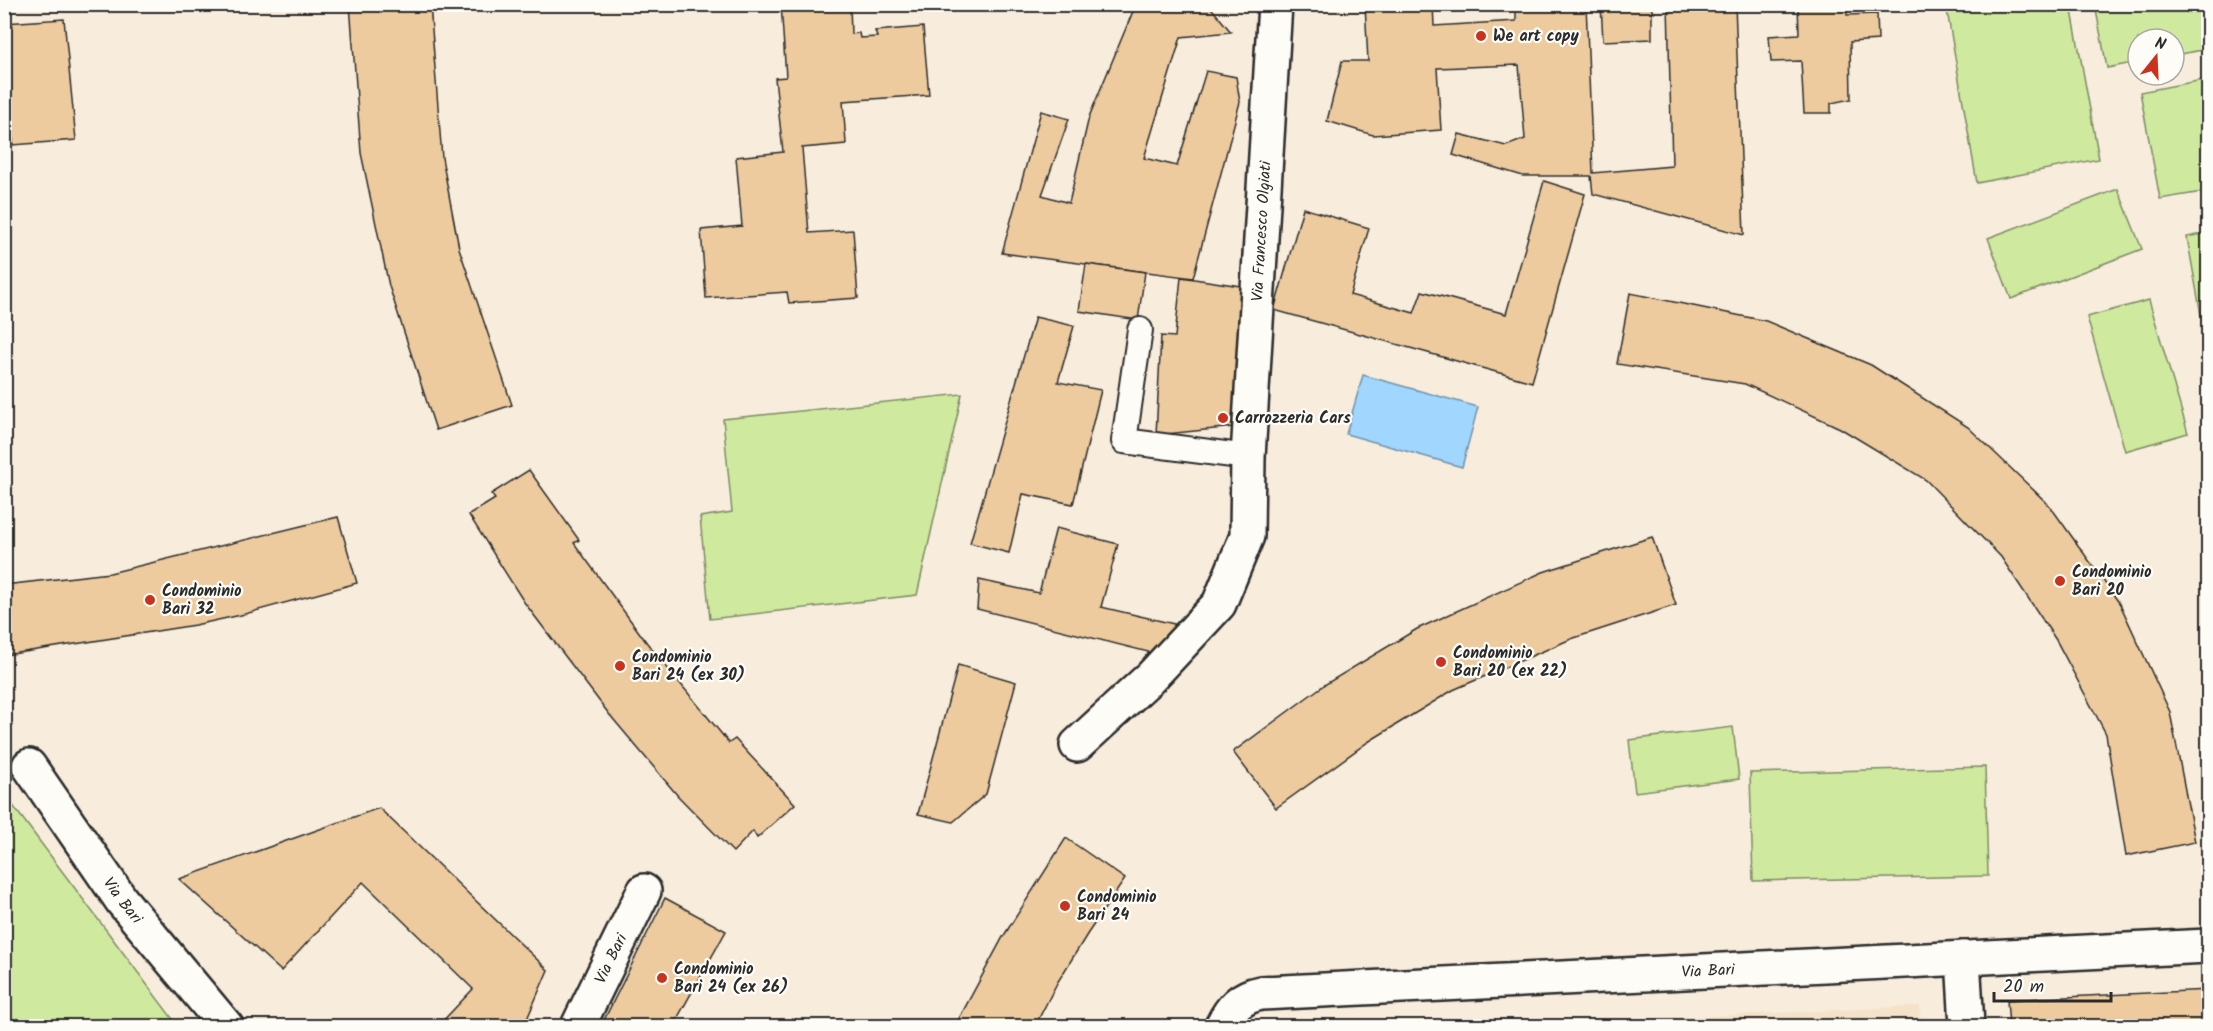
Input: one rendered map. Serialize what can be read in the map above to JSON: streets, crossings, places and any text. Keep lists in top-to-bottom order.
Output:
{
  "streets": {
    "street": ["Via Francesco Olgiati", "Via Bari"]
  },
  "places": [
    "We art copy",
    "Carrozzeria Cars",
    "Condominio Bari 20",
    "Condominio Bari 32",
    "Condominio Bari 20 (ex 22)",
    "Condominio Bari 24 (ex 30)",
    "Condominio Bari 24",
    "Condominio Bari 24 (ex 26)"
  ],
  "scale_bar": "20 m",
  "north": "top"
}
